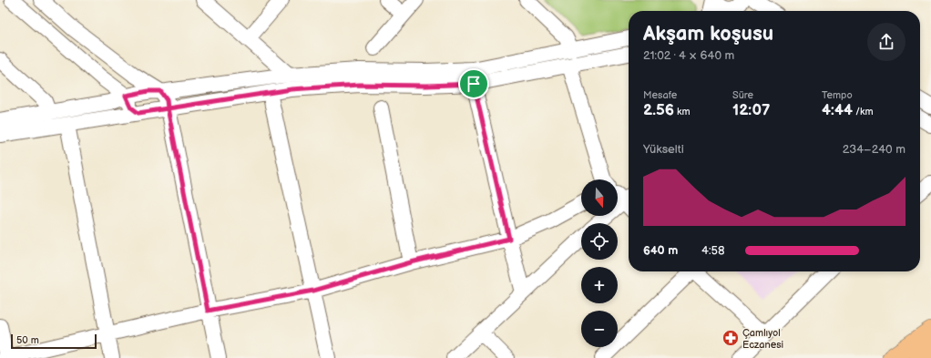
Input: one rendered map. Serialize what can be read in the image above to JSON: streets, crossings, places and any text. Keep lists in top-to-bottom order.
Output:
{
  "places": {
    "pharmacy": ["Çamlıyol Eczanesi"]
  },
  "scale_bar": "50 m",
  "north": "bottom",
  "page": {
    "heading": ["Akşam koşusu", "21:02 · 4 × 640 m"],
    "stats": [
      ["Mesafe", "2.56 km"],
      ["Süre", "12:07"],
      ["Tempo", "4:44 /km"]
    ],
    "chart": ["Yükselti", "234–240 m"],
    "map_buttons": ["+", "−"],
    "list": [
      {
        "name": "640 m",
        "note": "4:58"
      }
    ],
    "scale": "50 m"
  }
}
